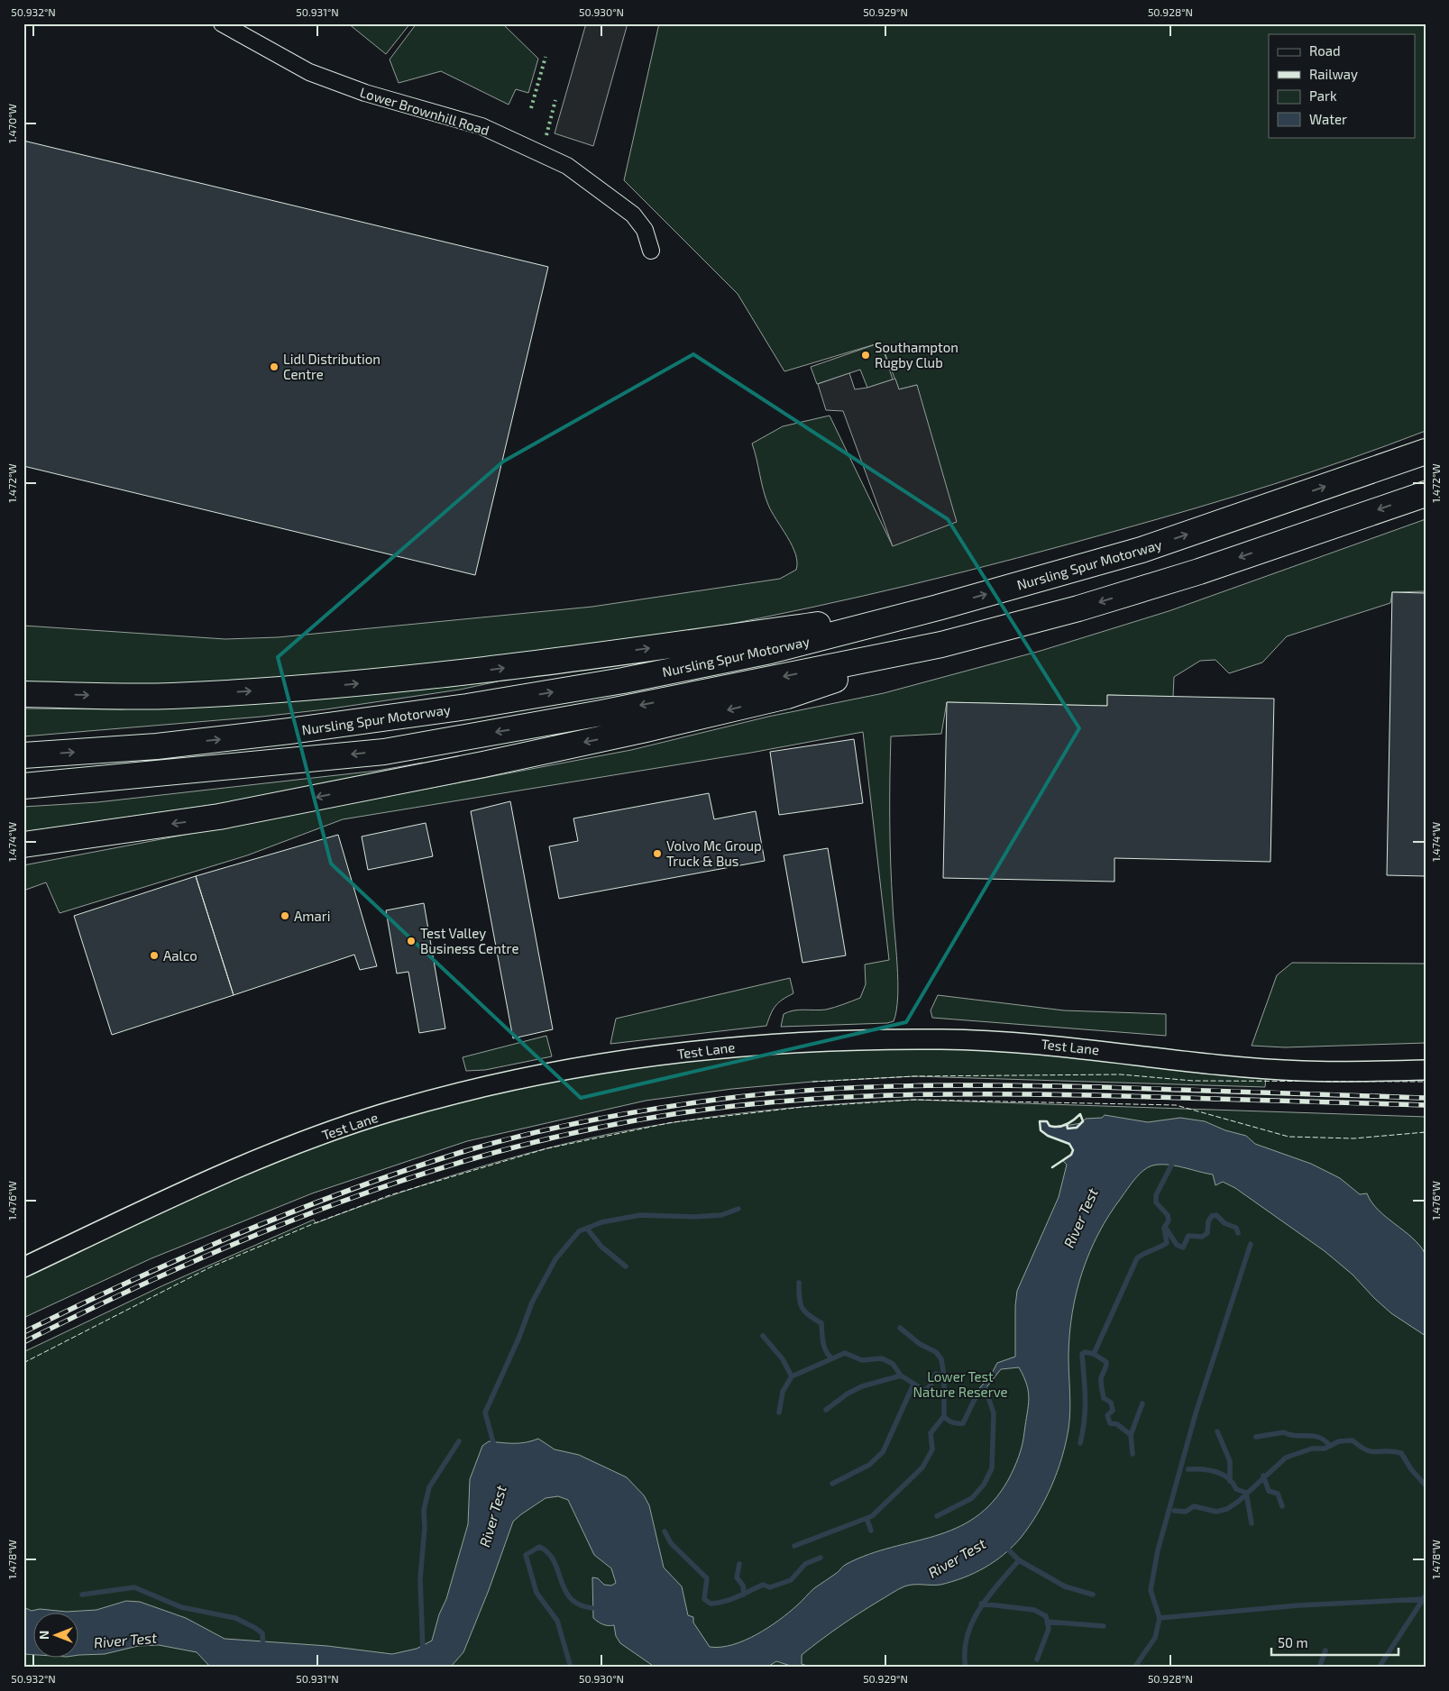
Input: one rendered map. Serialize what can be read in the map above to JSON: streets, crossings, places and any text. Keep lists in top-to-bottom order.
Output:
{
  "streets": {
    "highway": ["Nursling Spur Motorway"],
    "street": ["Lower Brownhill Road", "Test Lane"]
  },
  "water": ["River Test"],
  "parks": ["Lower Test Nature Reserve"],
  "places": [
    "Southampton Rugby Club",
    "Lidl Distribution Centre",
    "Volvo Mc Group Truck & Bus",
    "Amari",
    "Test Valley Business Centre",
    "Aalco"
  ],
  "legend": [
    "Road",
    "Railway",
    "Park",
    "Water"
  ],
  "scale_bar": "50 m",
  "north": "left",
  "coordinates": [
    "50.932°N",
    "50.931°N",
    "50.930°N",
    "50.929°N",
    "50.928°N",
    "1.470°W",
    "1.472°W",
    "1.474°W",
    "1.476°W",
    "1.478°W"
  ]
}
